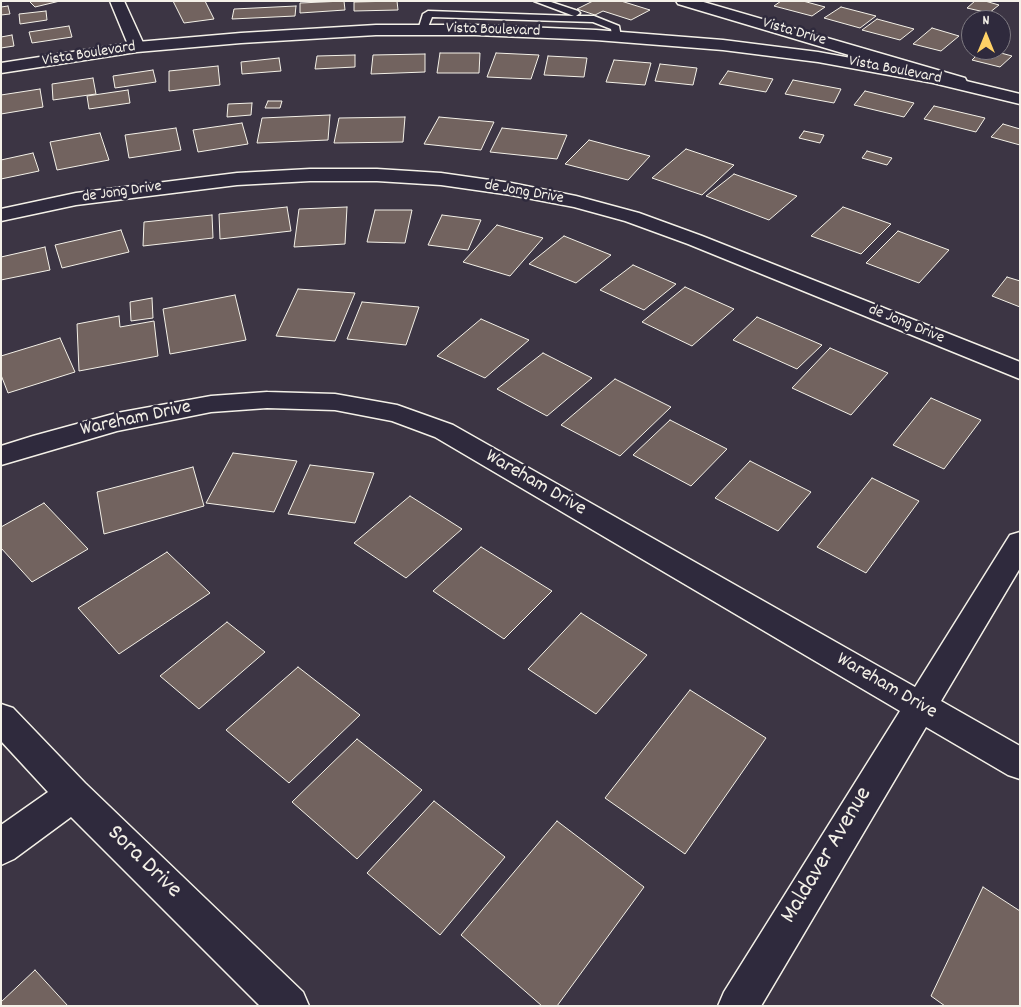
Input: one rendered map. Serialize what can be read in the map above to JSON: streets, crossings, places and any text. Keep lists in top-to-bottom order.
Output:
{
  "streets": {
    "street": [
      "Vista Boulevard",
      "Vista Drive",
      "de Jong Drive",
      "Wareham Drive",
      "Maldaver Avenue",
      "Sora Drive"
    ]
  },
  "crossings": [
    ["Vista Boulevard", "Vista Drive"],
    ["Wareham Drive", "Maldaver Avenue"]
  ],
  "north": "top"
}
